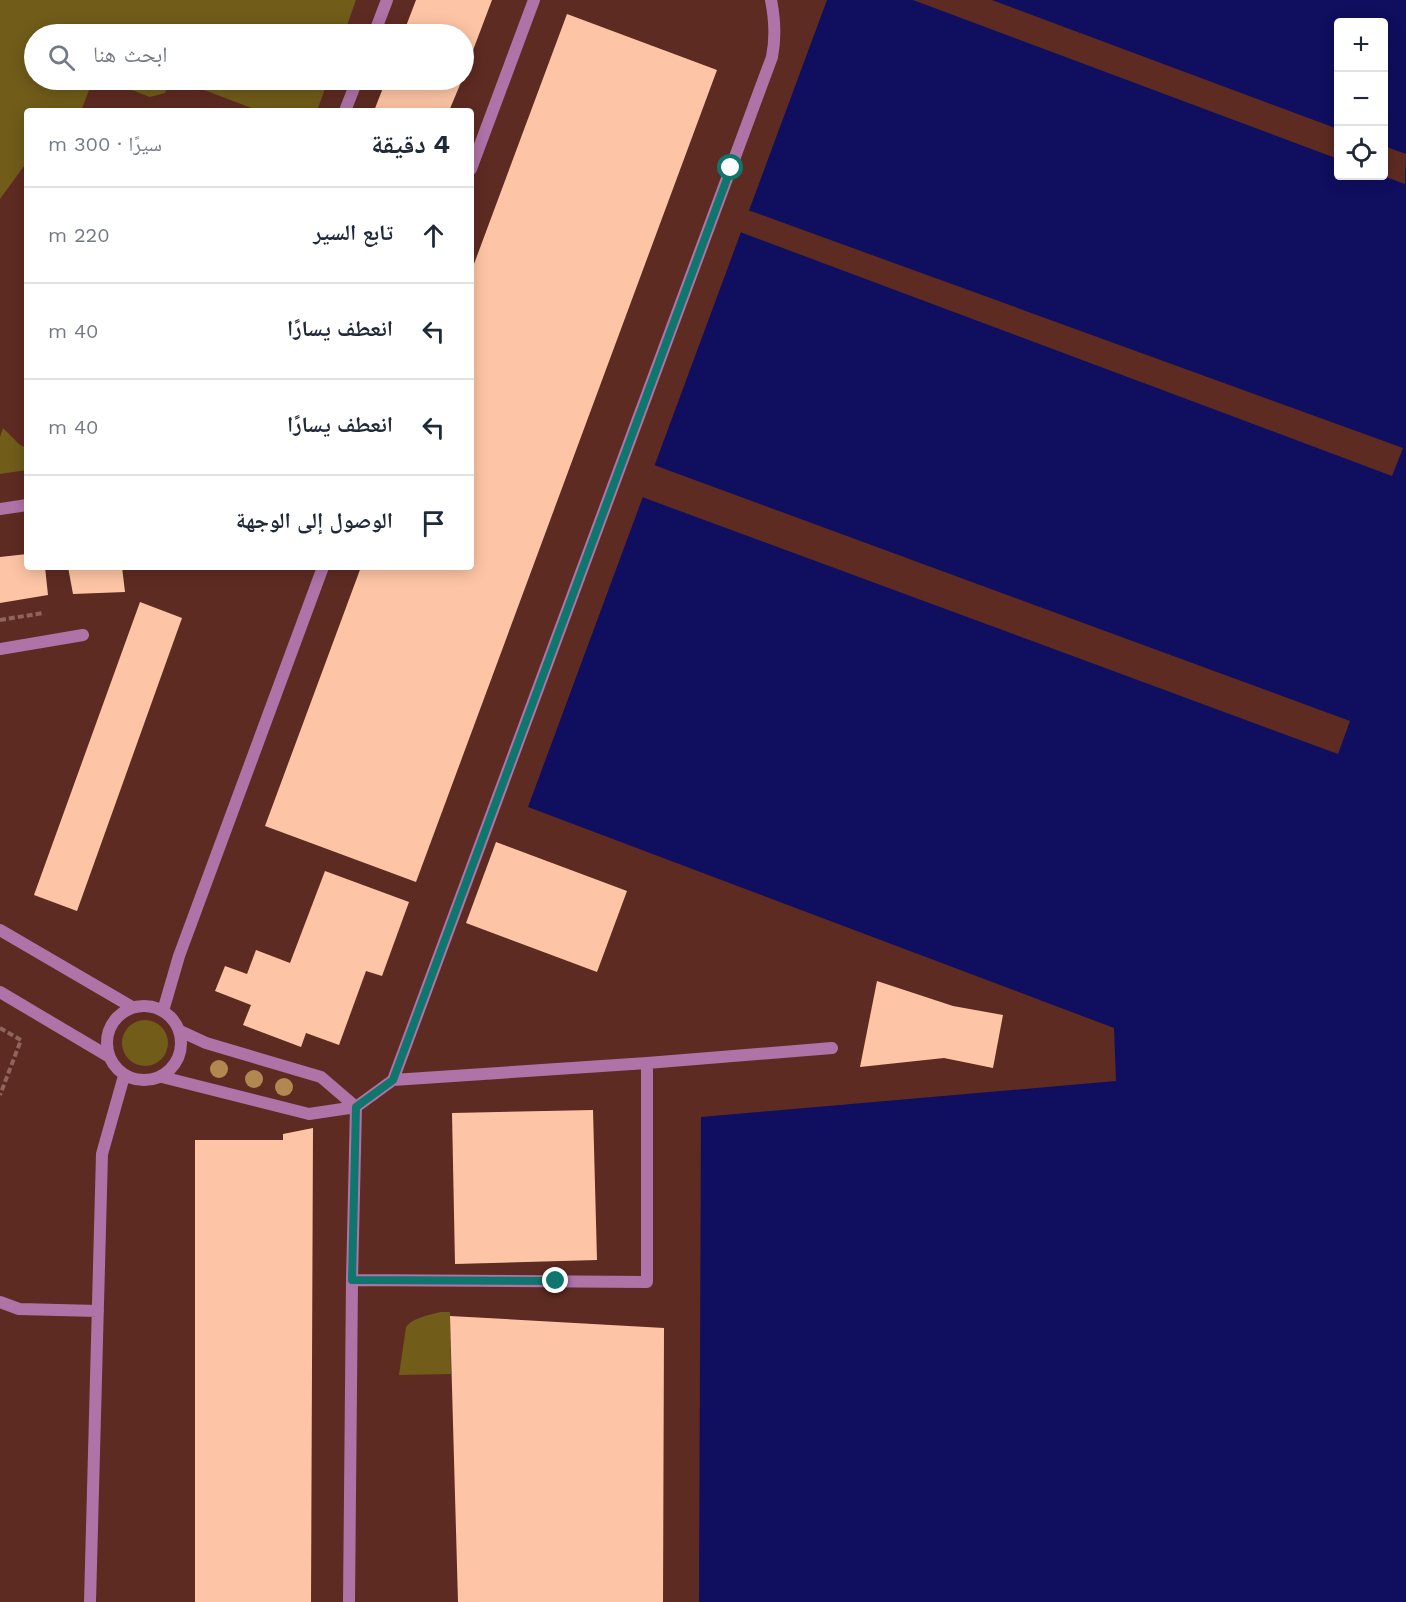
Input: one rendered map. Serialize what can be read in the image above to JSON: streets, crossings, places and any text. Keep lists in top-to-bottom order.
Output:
{
  "page": {
    "map_buttons": ["+", "−"],
    "search": "ابحث هنا",
    "heading": ["4 دقيقة", "سيرًا · 300 m"],
    "list": [
      ["تابع السير", "220 m"],
      ["انعطف يسارًا", "40 m"],
      ["انعطف يسارًا", "40 m"],
      "الوصول إلى الوجهة"
    ]
  }
}
